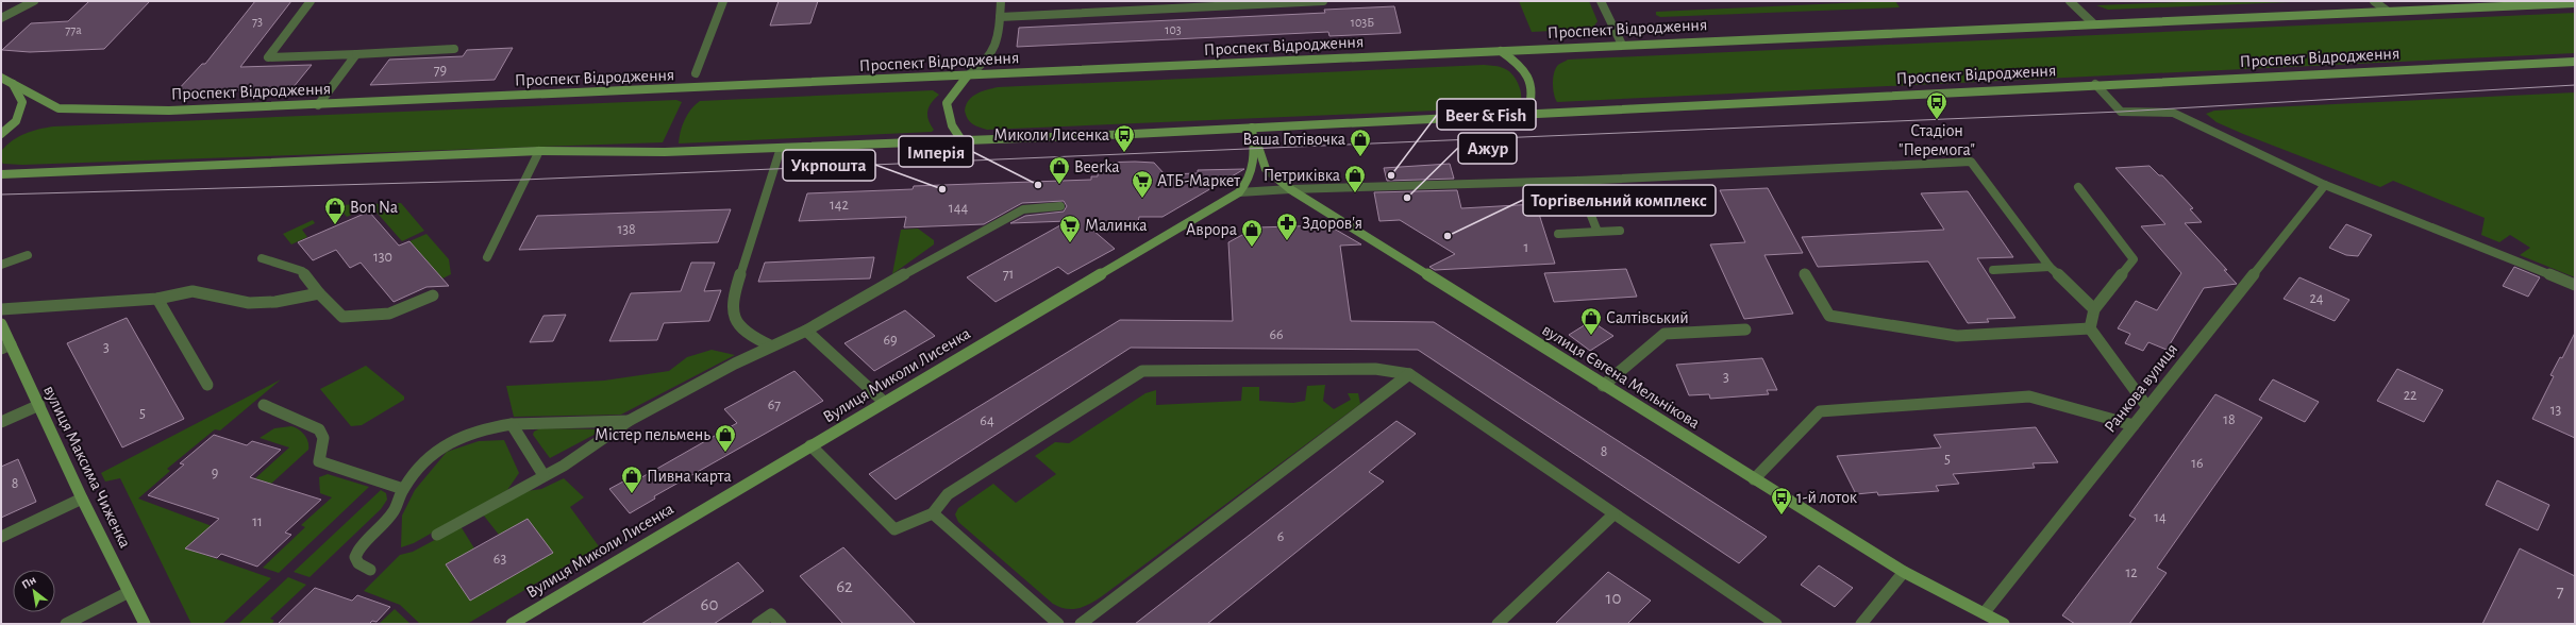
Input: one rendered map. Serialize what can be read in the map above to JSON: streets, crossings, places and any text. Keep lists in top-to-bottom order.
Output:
{
  "streets": {
    "main road": [
      "Проспект Відродження",
      "Вулиця Миколи Лисенка",
      "вулиця Євгена Мельнікова",
      "вулиця Максима Чиженка"
    ],
    "street": ["Ранкова вулиця"]
  },
  "crossings": [
    ["Проспект Відродження", "Вулиця Миколи Лисенка"],
    ["Проспект Відродження", "вулиця Євгена Мельнікова"],
    ["Вулиця Миколи Лисенка", "вулиця Євгена Мельнікова"],
    ["вулиця Євгена Мельнікова", "Ранкова вулиця"]
  ],
  "places": {
    "bus stop": ["Стадіон \"Перемога\"", "Миколи Лисенка", "1-й лоток"],
    "shop": [
      "Ваша Готівочка",
      "Beerka",
      "Петриківка",
      "Bon Na",
      "Аврора",
      "Салтівський",
      "Містер пельмень",
      "Пивна карта"
    ],
    "other": [
      "Beer & Fish",
      "Імперія",
      "Укрпошта",
      "Ажур",
      "Торгівельний комплекс"
    ],
    "supermarket": ["АТБ-Маркет", "Малинка"],
    "pharmacy": ["Здоров'я"]
  },
  "house_numbers": [
    "73",
    "103Б",
    "77а",
    "103",
    "79",
    "142",
    "144",
    "138",
    "1",
    "130",
    "71",
    "24",
    "66",
    "69",
    "3",
    "3",
    "22",
    "67",
    "13",
    "5",
    "18",
    "64",
    "8",
    "5",
    "16",
    "9",
    "8",
    "14",
    "11",
    "6",
    "63",
    "12",
    "62",
    "7",
    "10",
    "60"
  ],
  "north": "top left"
}
